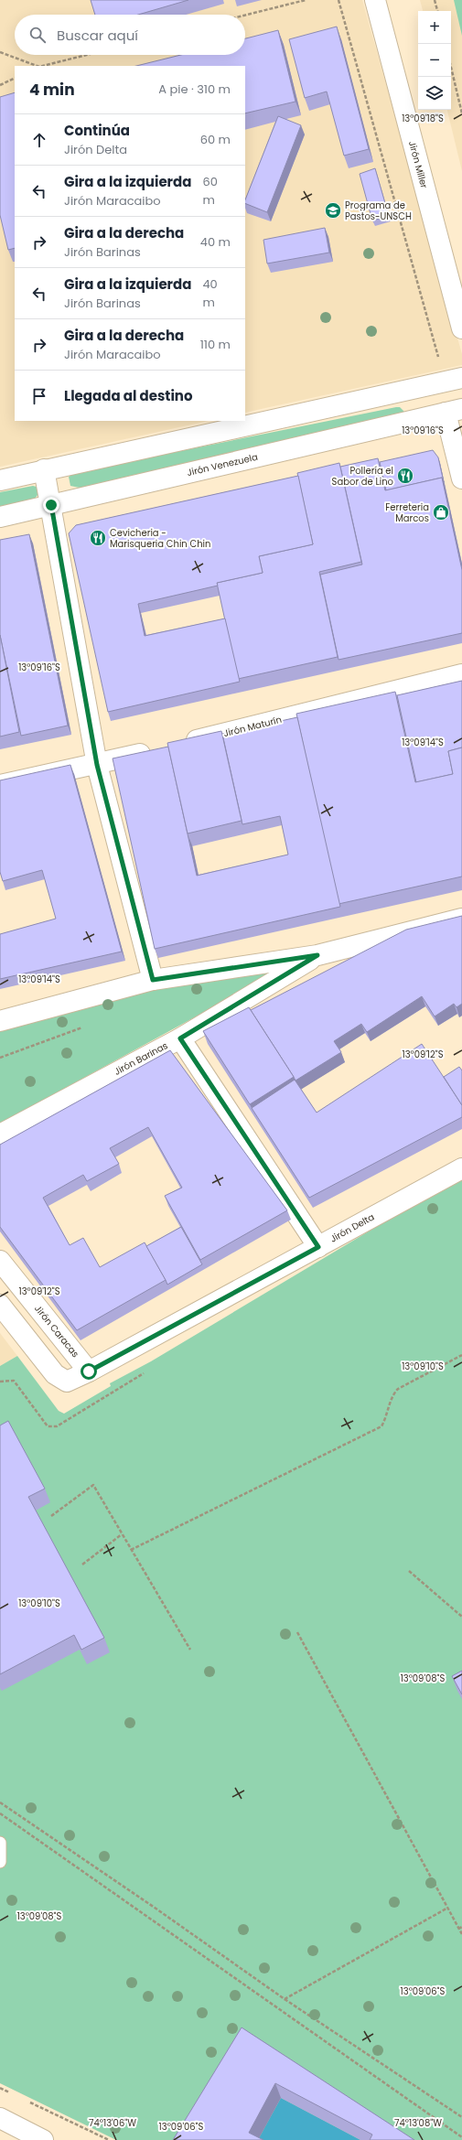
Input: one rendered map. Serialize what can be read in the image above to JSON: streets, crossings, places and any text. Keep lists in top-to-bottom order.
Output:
{
  "streets": {
    "street": [
      "Jirón Miller",
      "Jirón Venezuela",
      "Jirón Maturín",
      "Jirón Barinas",
      "Jirón Delta",
      "Jirón Caracas"
    ]
  },
  "crossings": [
    ["Jirón Delta", "Jirón Caracas"]
  ],
  "places": {
    "school or university": ["Programa de Pastos-UNSCH"],
    "restaurant": ["Pollería el Sabor de Lino", "Cevicheria - Marisqueria Chin Chin"],
    "shop": ["Ferreteria Marcos"]
  },
  "page": {
    "map_buttons": ["+", "−"],
    "search": "Buscar aquí",
    "heading": ["4 min", "A pie · 310 m"],
    "list": [
      ["Continúa", "Jirón Delta", "60 m"],
      ["Gira a la izquierda", "Jirón Maracaibo", "60 m"],
      ["Gira a la derecha", "Jirón Barinas", "40 m"],
      ["Gira a la izquierda", "Jirón Barinas", "40 m"],
      ["Gira a la derecha", "Jirón Maracaibo", "110 m"],
      "Llegada al destino"
    ]
  },
  "coordinates": [
    "13°09'18\"S",
    "13°09'16\"S",
    "13°09'14\"S",
    "13°09'12\"S",
    "13°09'10\"S",
    "13°09'08\"S",
    "13°09'06\"S",
    "74°13'06\"W",
    "74°13'08\"W"
  ]
}
